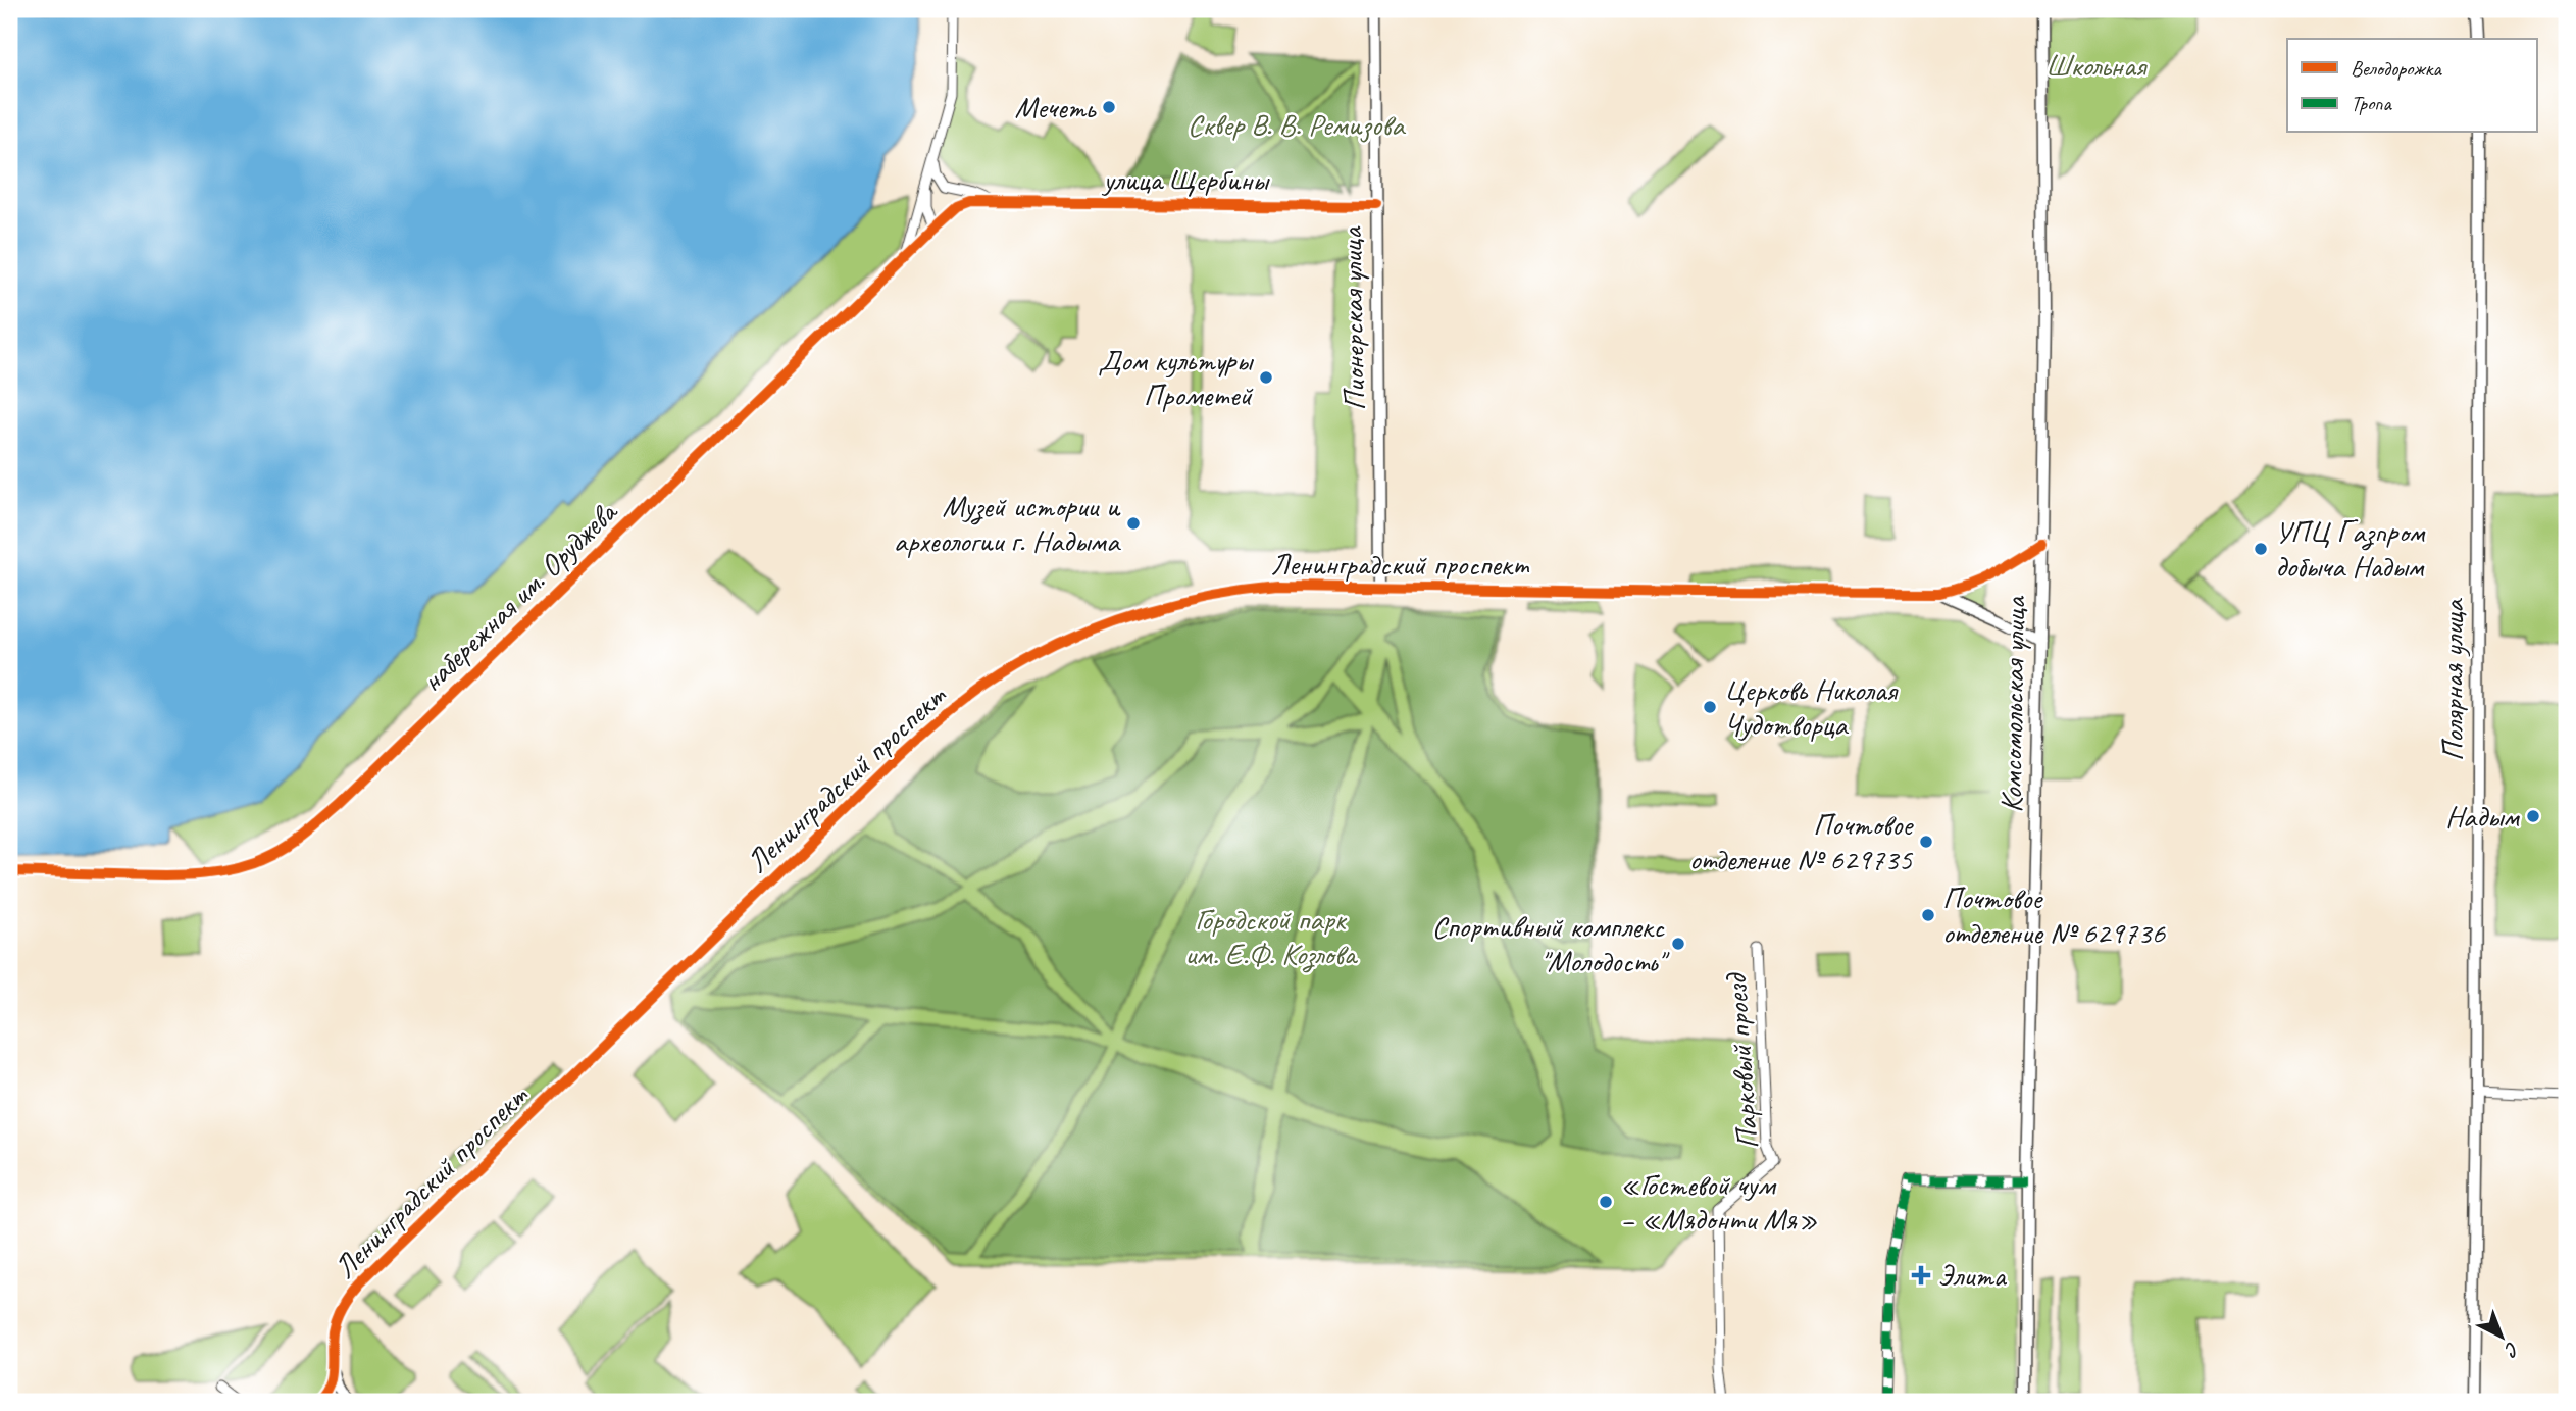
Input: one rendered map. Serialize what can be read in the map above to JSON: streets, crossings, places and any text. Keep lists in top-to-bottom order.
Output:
{
  "streets": {
    "street": [
      "улица Щербины",
      "Пионерская улица",
      "Ленинградский проспект",
      "набережная им. Оруджева",
      "Полярная улица",
      "Комсомольская улица",
      "Парковый проезд"
    ]
  },
  "crossings": [
    ["улица Щербины", "Пионерская улица"],
    ["улица Щербины", "набережная им. Оруджева"],
    ["Пионерская улица", "Ленинградский проспект"]
  ],
  "parks": ["Школьная", "Сквер В. В. Ремизова", "Городской парк им. Е.Ф. Козлова"],
  "places": {
    "other": [
      "Мечеть",
      "Дом культуры Прометей",
      "Музей истории и археологии г. Надыма",
      "УПЦ Газпром добыча Надым",
      "Церковь Николая Чудотворца",
      "Надым",
      "Почтовое отделение № 629735",
      "Почтовое отделение № 629736",
      "Спортивный комплекс \"Молодость\"",
      "«Гостевой чум – «Мядонти Мя»"
    ],
    "health": ["Элита"]
  },
  "legend": ["Велодорожка", "Тропа"],
  "north": "bottom right"
}
